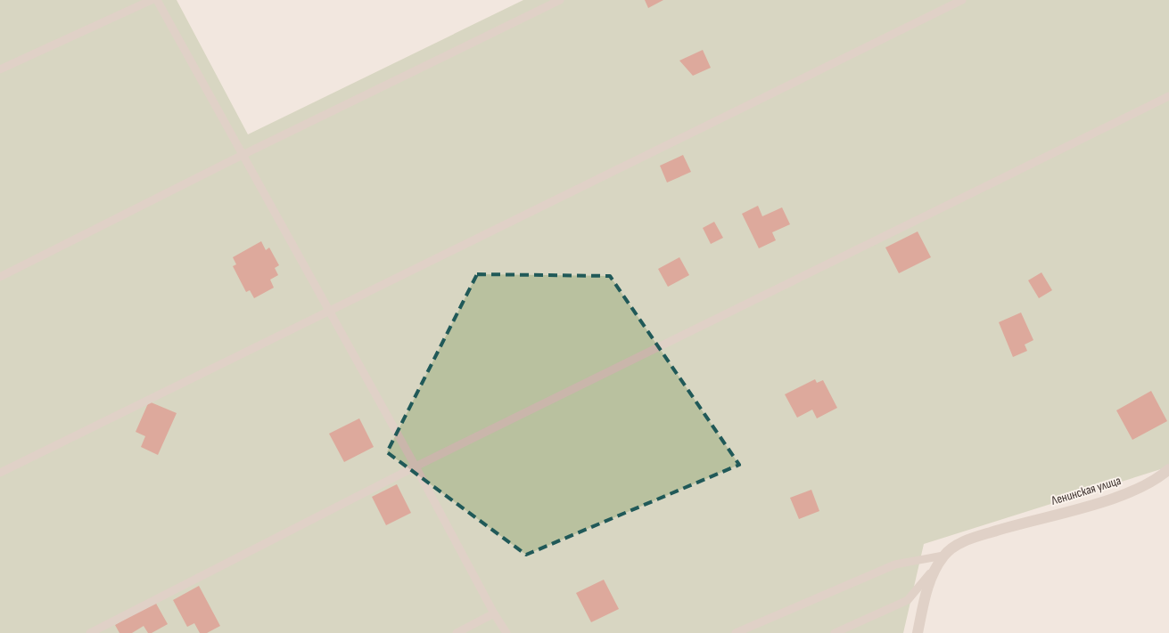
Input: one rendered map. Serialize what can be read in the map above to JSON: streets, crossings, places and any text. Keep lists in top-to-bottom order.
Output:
{
  "streets": {
    "street": ["Ленинская улица"]
  }
}
